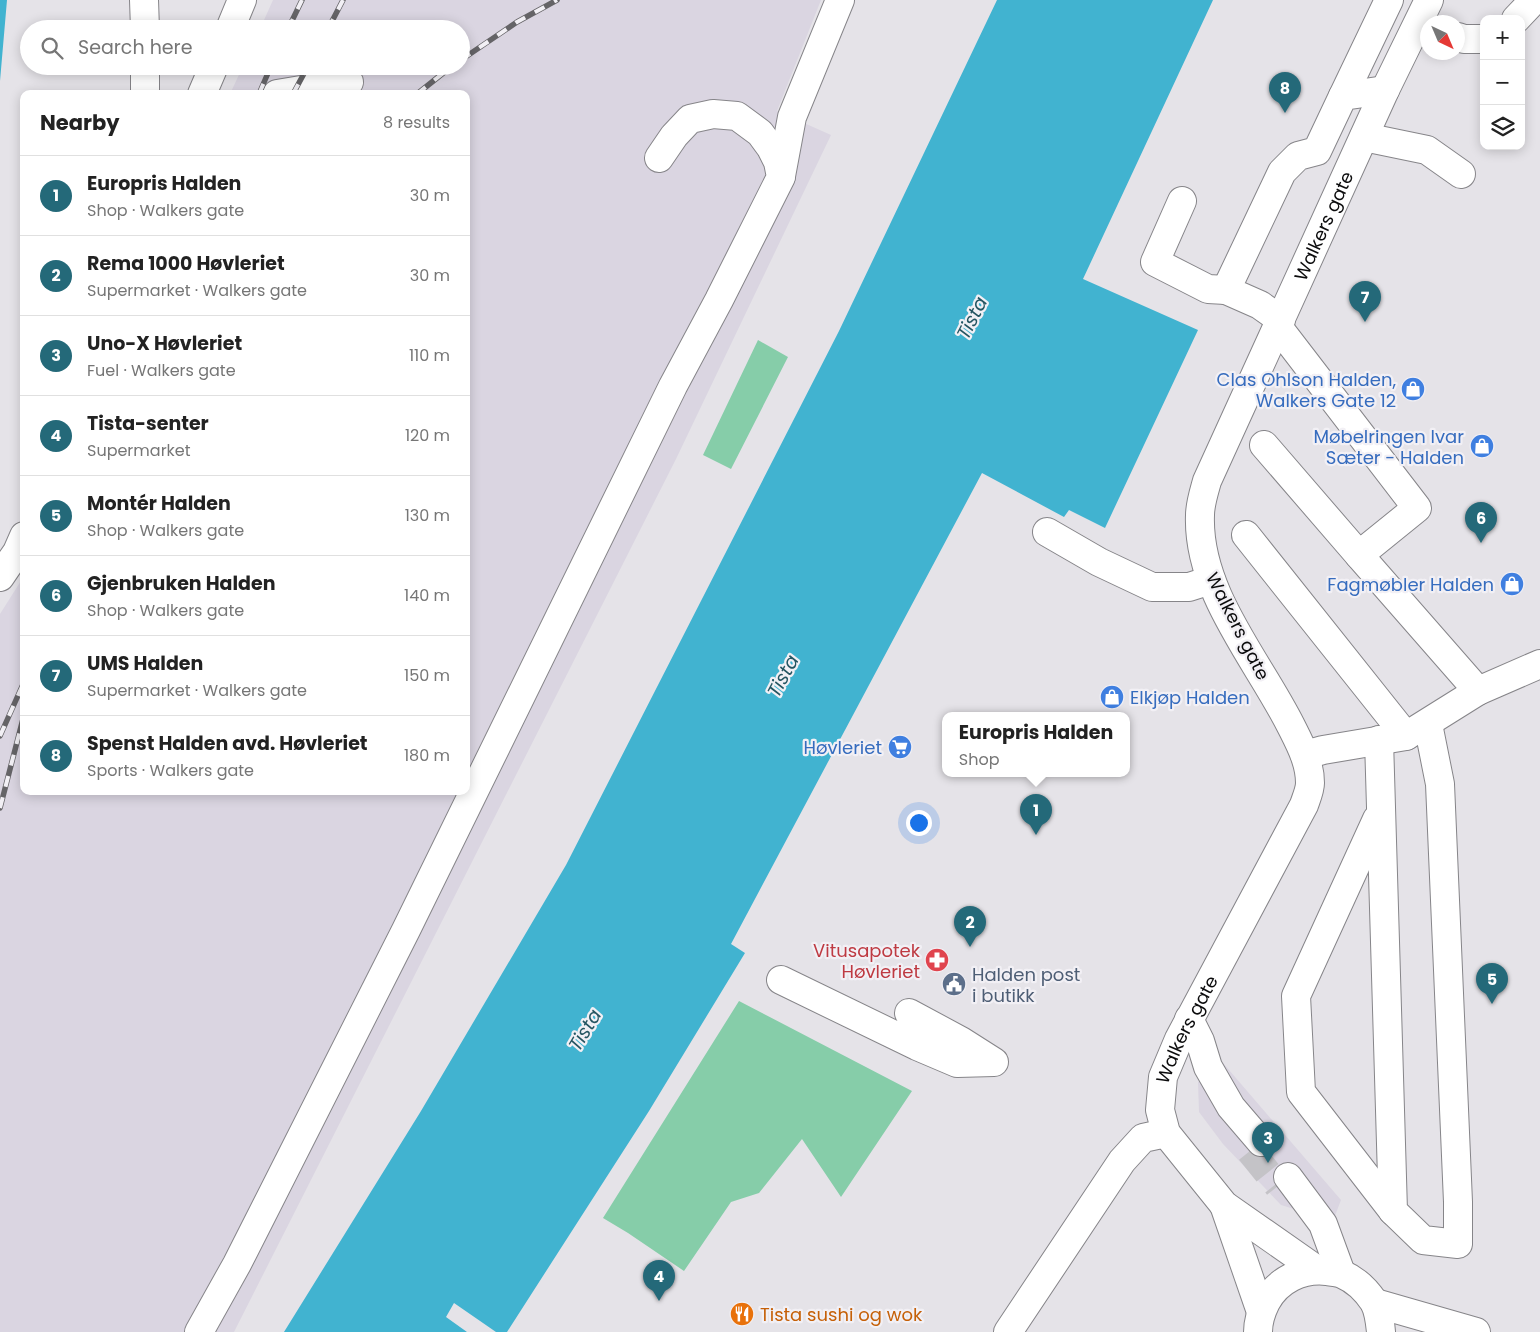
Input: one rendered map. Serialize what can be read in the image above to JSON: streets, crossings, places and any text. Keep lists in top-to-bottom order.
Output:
{
  "streets": {
    "street": ["Walkers gate"]
  },
  "water": ["Tista"],
  "places": {
    "shop": [
      "Clas Ohlson Halden, Walkers Gate 12",
      "Møbelringen Ivar Sæter - Halden",
      "Fagmøbler Halden",
      "Elkjøp Halden"
    ],
    "supermarket": ["Høvleriet"],
    "pharmacy": ["Vitusapotek Høvleriet"],
    "public building": ["Halden post i butikk"],
    "restaurant": ["Tista sushi og wok"]
  },
  "north": "bottom right",
  "page": {
    "map_buttons": ["+", "−"],
    "search": "Search here",
    "pins": [
      "8",
      "7",
      "6",
      "1",
      "2",
      "5",
      "3",
      "4"
    ],
    "heading": ["Nearby", "8 results"],
    "list": [
      {
        "mark": "1",
        "name": "Europris Halden",
        "note": "Shop · Walkers gate",
        "value": "30 m"
      },
      {
        "mark": "2",
        "name": "Rema 1000 Høvleriet",
        "note": "Supermarket · Walkers gate",
        "value": "30 m"
      },
      {
        "mark": "3",
        "name": "Uno-X Høvleriet",
        "note": "Fuel · Walkers gate",
        "value": "110 m"
      },
      {
        "mark": "4",
        "name": "Tista-senter",
        "note": "Supermarket",
        "value": "120 m"
      },
      {
        "mark": "5",
        "name": "Montér Halden",
        "note": "Shop · Walkers gate",
        "value": "130 m"
      },
      {
        "mark": "6",
        "name": "Gjenbruken Halden",
        "note": "Shop · Walkers gate",
        "value": "140 m"
      },
      {
        "mark": "7",
        "name": "UMS Halden",
        "note": "Supermarket · Walkers gate",
        "value": "150 m"
      },
      {
        "mark": "8",
        "name": "Spenst Halden avd. Høvleriet",
        "note": "Sports · Walkers gate",
        "value": "180 m"
      }
    ],
    "popup": ["Europris Halden", "Shop"]
  }
}
